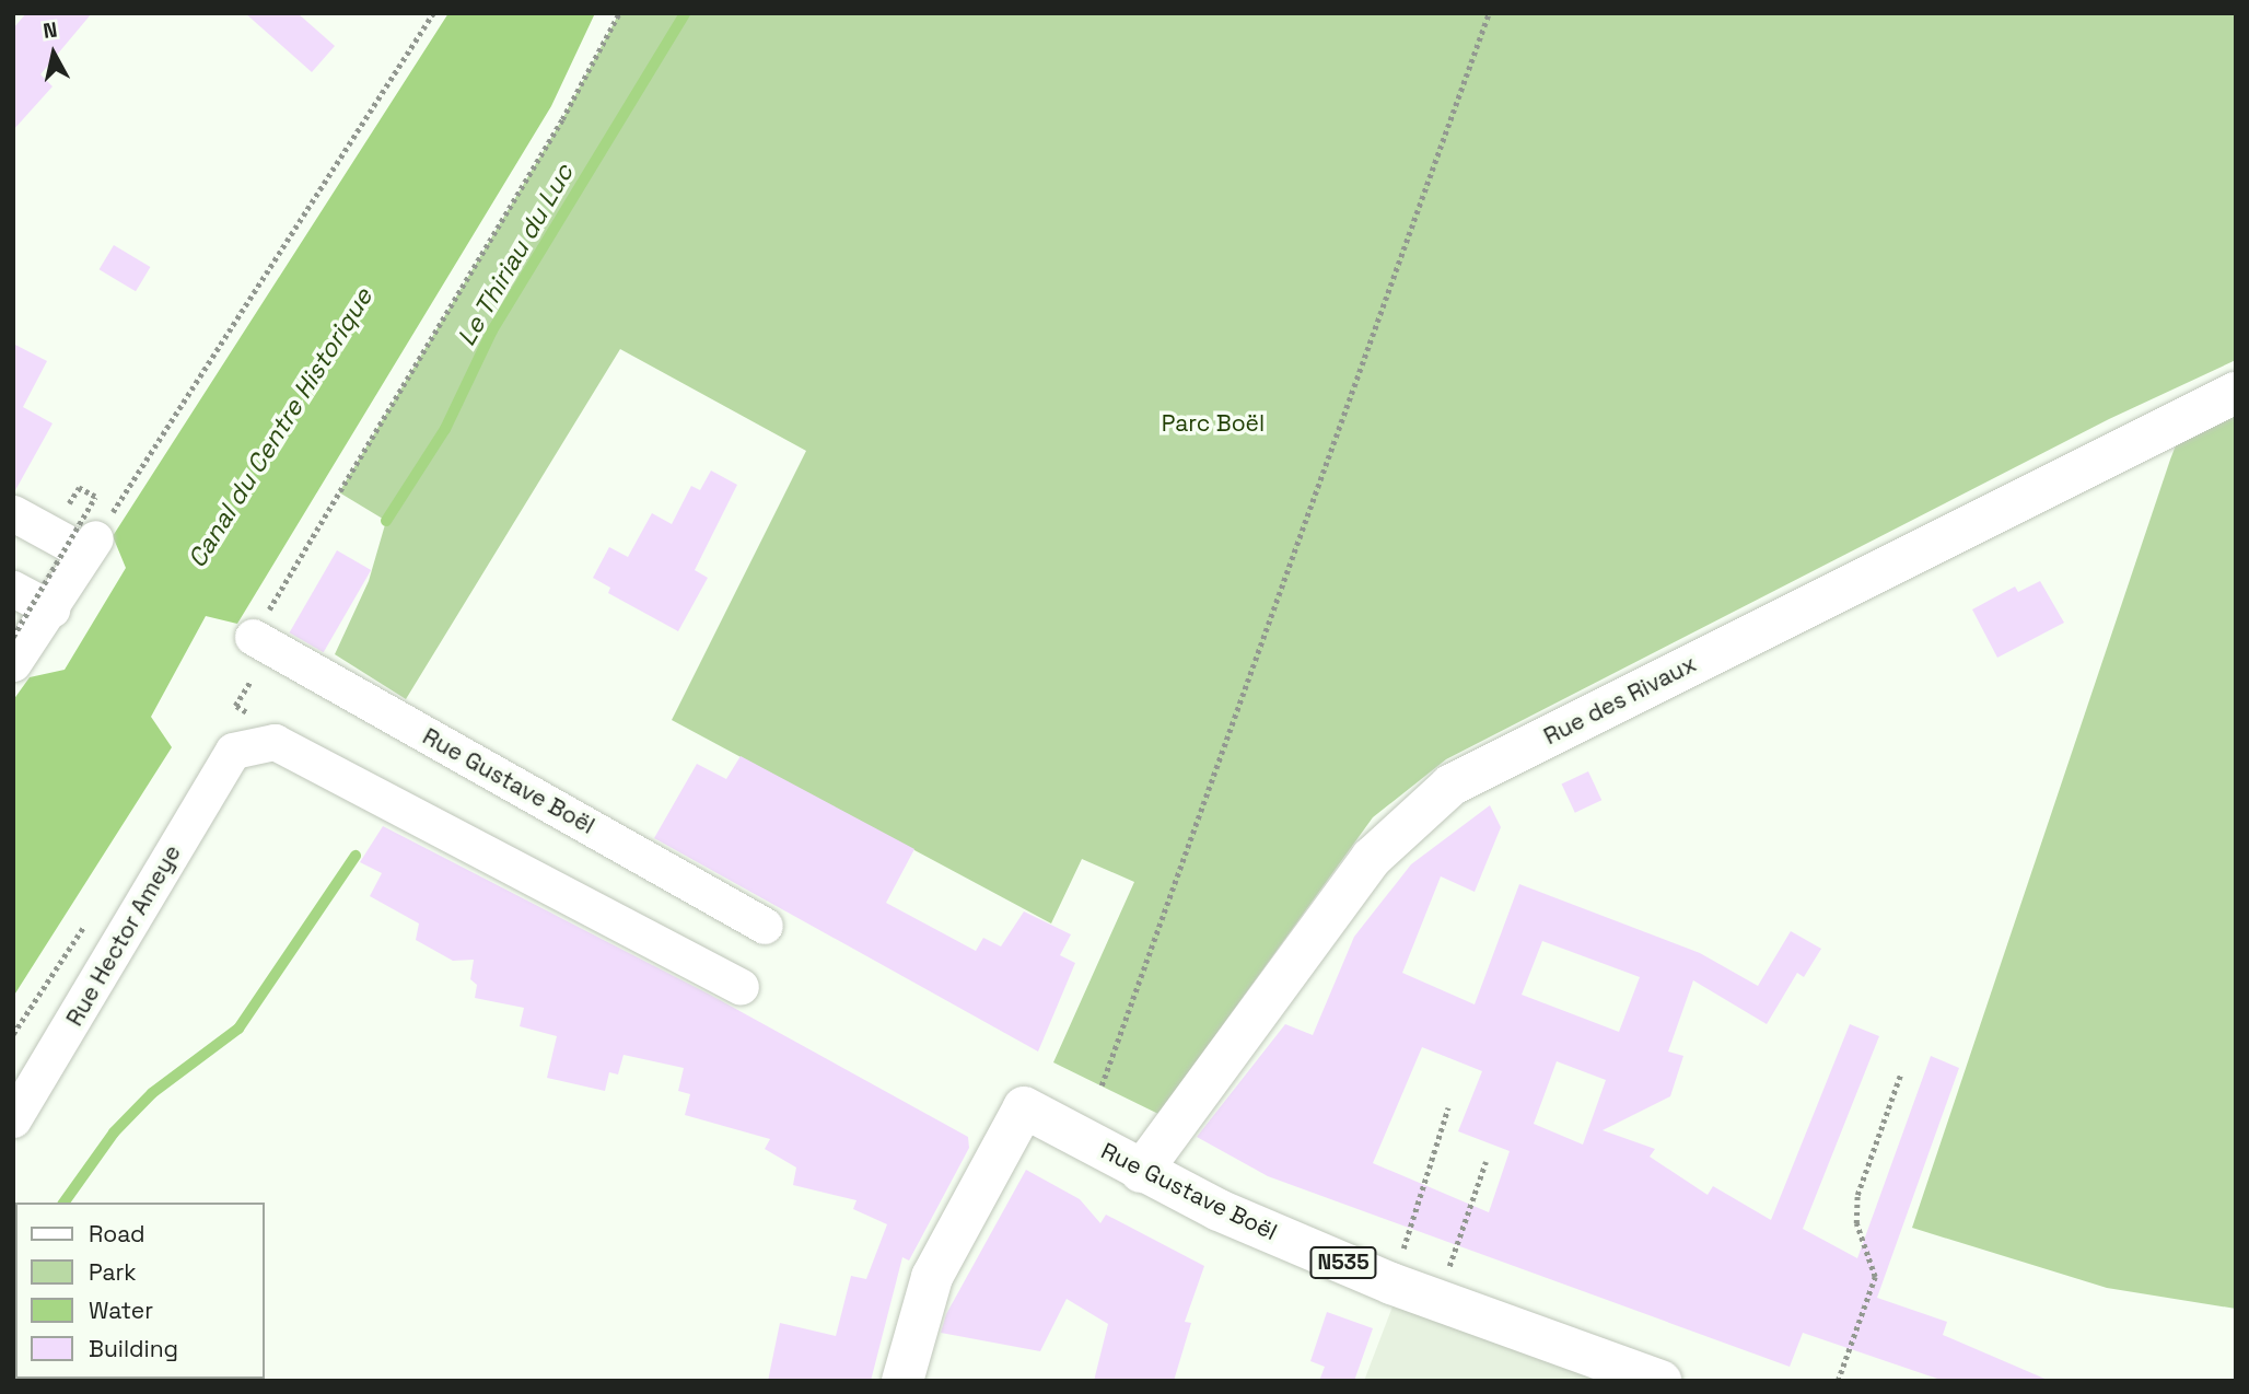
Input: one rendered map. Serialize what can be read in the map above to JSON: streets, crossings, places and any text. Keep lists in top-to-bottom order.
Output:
{
  "streets": {
    "street": [
      "Rue des Rivaux",
      "Rue Gustave Boël",
      "Rue Hector Ameye",
      "N535"
    ]
  },
  "crossings": [
    ["Rue des Rivaux", "Rue Gustave Boël"]
  ],
  "water": ["Le Thiriau du Luc", "Canal du Centre Historique"],
  "parks": ["Parc Boël"],
  "legend": [
    "Road",
    "Park",
    "Water",
    "Building"
  ],
  "north": "top"
}
